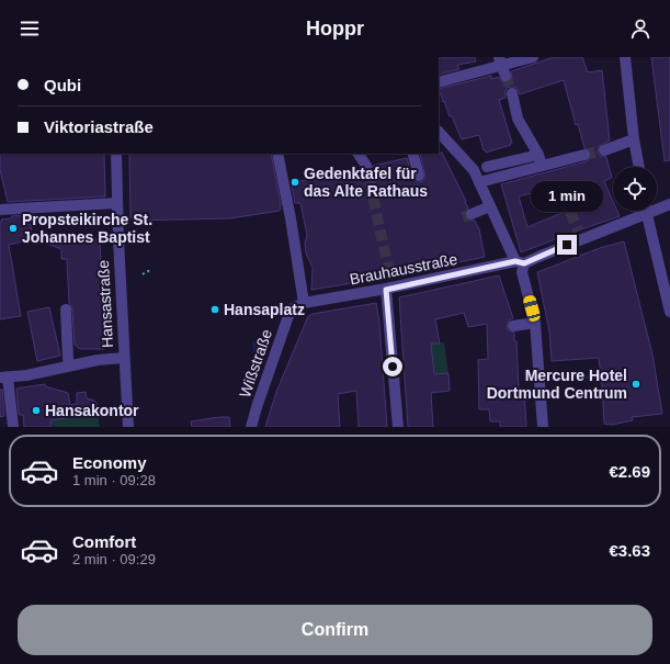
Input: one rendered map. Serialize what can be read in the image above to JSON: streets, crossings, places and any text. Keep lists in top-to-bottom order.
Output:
{
  "streets": {
    "street": ["Brauhausstraße", "Hansastraße", "Wißstraße"]
  },
  "crossings": [
    ["Brauhausstraße", "Wißstraße"]
  ],
  "places": [
    "Gedenktafel für das Alte Rathaus",
    "Propsteikirche St. Johannes Baptist",
    "Hansaplatz",
    "Mercure Hotel Dortmund Centrum",
    "Hansakontor"
  ],
  "page": {
    "header": "Hoppr",
    "banner": ["Qubi", "Viktoriastraße"],
    "bubble": "1 min",
    "list": [
      {
        "name": "Economy",
        "note": "1 min · 09:28",
        "value": "€2.69"
      },
      {
        "name": "Comfort",
        "note": "2 min · 09:29",
        "value": "€3.63"
      }
    ],
    "buttons": "Confirm"
  }
}
